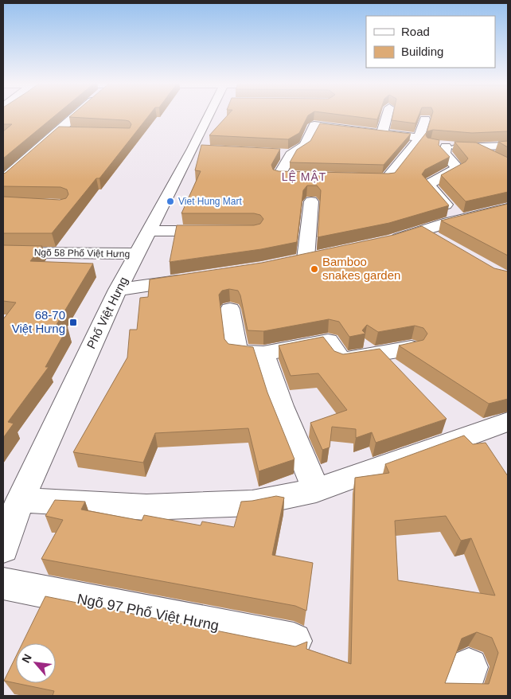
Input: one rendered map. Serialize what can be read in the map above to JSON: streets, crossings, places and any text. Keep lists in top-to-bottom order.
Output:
{
  "streets": {
    "street": ["Ngõ 58 Phố Việt Hưng", "Phố Việt Hưng", "Ngõ 97 Phố Việt Hưng"]
  },
  "crossings": [
    ["Ngõ 58 Phố Việt Hưng", "Phố Việt Hưng"]
  ],
  "districts": ["LỆ MẬT"],
  "places": {
    "other": ["Viet Hung Mart", "Bamboo snakes garden"],
    "transit": ["68-70 Việt Hưng"]
  },
  "legend": ["Road", "Building"],
  "north": "top left"
}
